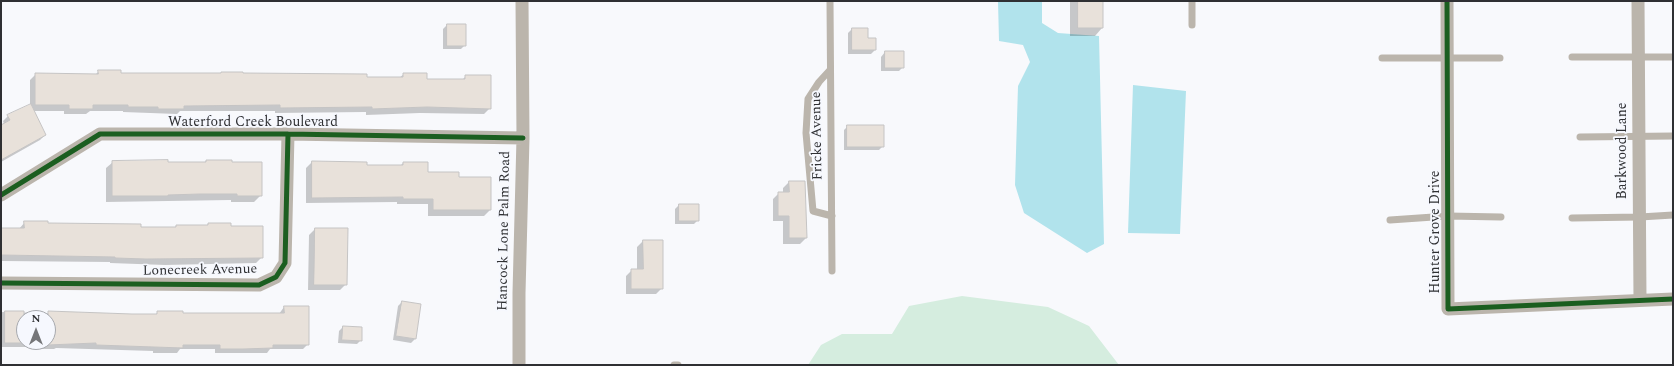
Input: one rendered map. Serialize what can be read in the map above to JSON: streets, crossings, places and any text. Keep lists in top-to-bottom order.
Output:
{
  "streets": {
    "street": [
      "Waterford Creek Boulevard",
      "Barkwood Lane",
      "Hancock Lone Palm Road",
      "Hunter Grove Drive",
      "Lonecreek Avenue"
    ],
    "lane": ["Fricke Avenue"]
  },
  "crossings": [
    ["Waterford Creek Boulevard", "Hancock Lone Palm Road"],
    ["Waterford Creek Boulevard", "Lonecreek Avenue"],
    ["Barkwood Lane", "Hunter Grove Drive"]
  ],
  "north": "top"
}
